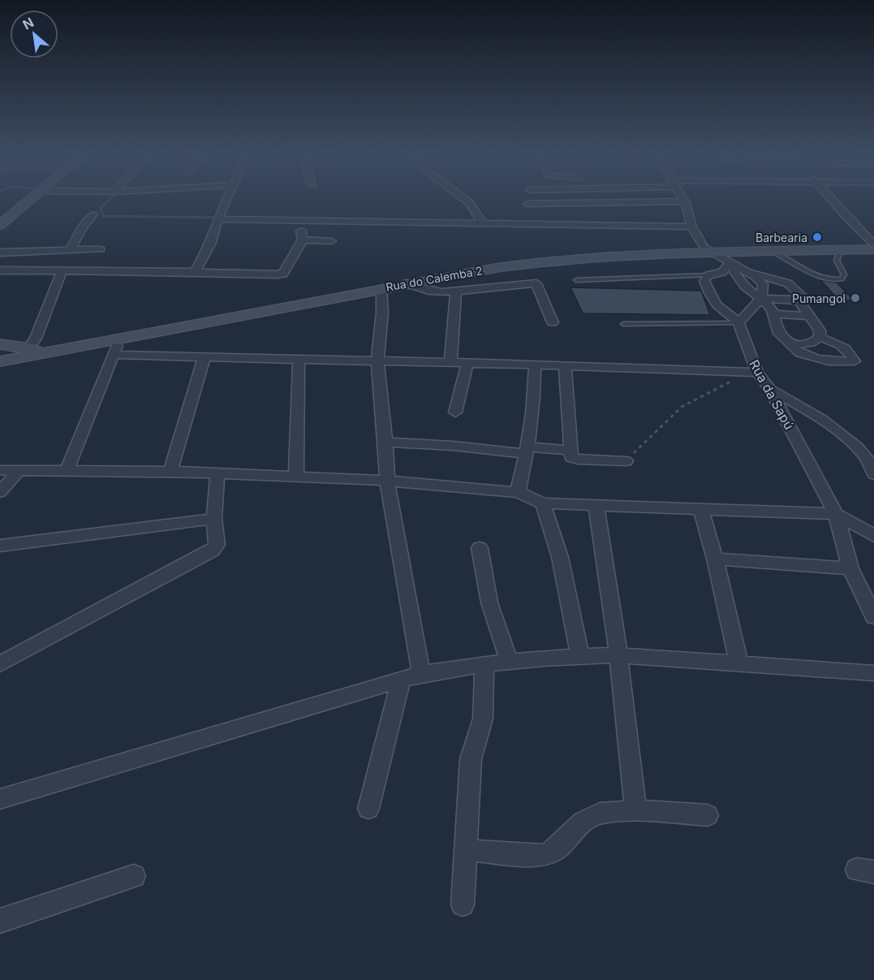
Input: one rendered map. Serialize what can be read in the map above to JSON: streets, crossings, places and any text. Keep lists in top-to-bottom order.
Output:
{
  "streets": {
    "main road": ["Rua do Calemba 2"],
    "street": ["Rua da Sapú"]
  },
  "places": ["Barbearia", "Pumangol"],
  "north": "top left"
}
